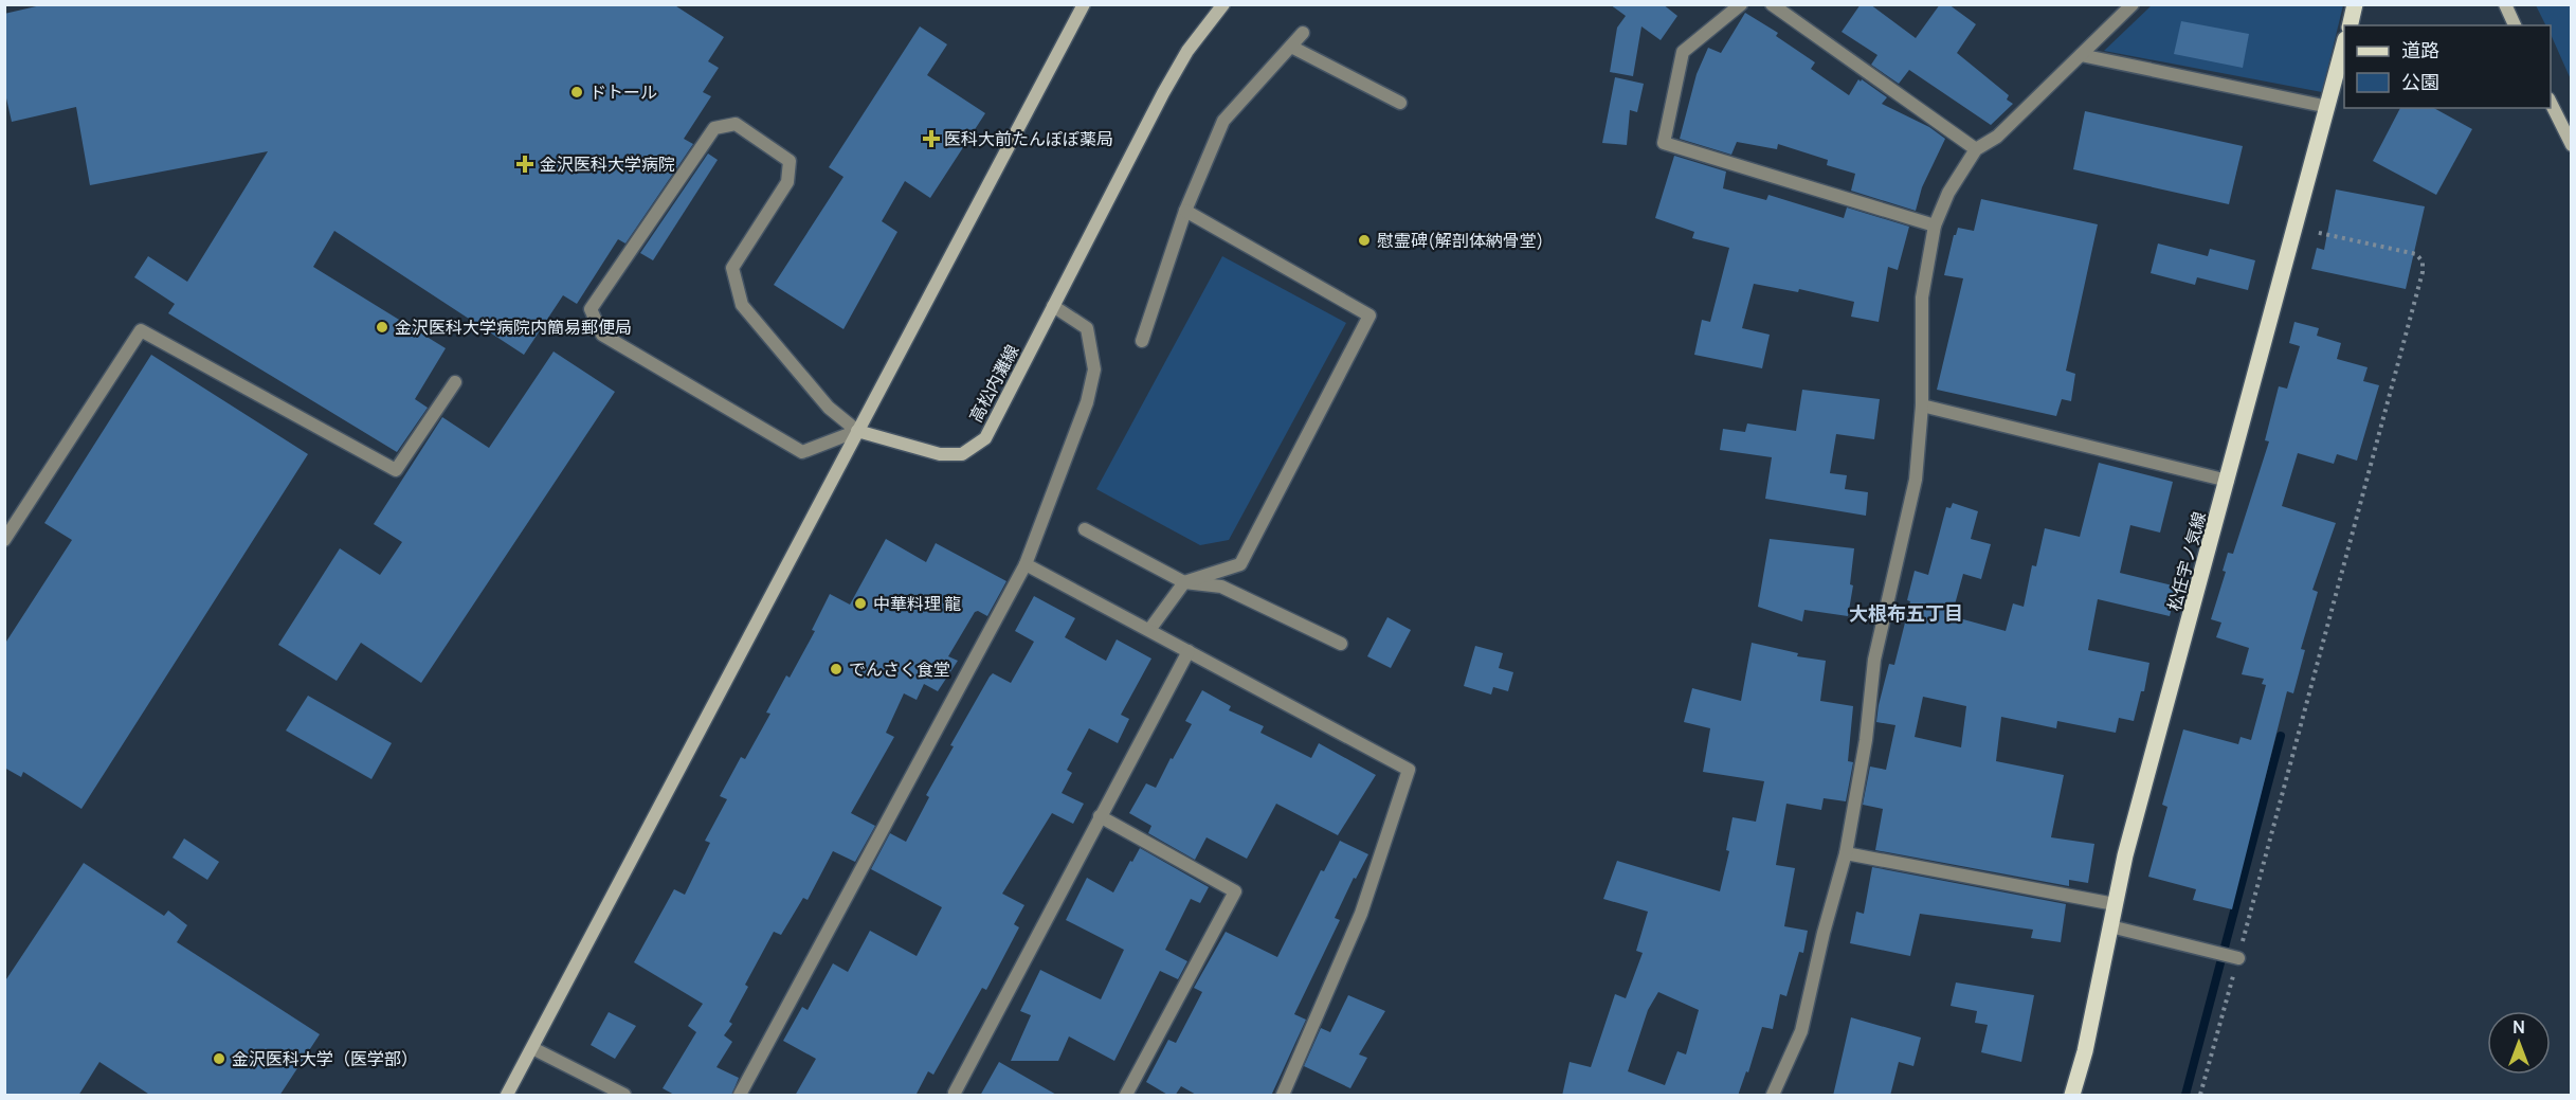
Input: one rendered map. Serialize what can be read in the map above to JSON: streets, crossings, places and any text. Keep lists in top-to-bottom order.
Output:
{
  "streets": {
    "main road": ["高松内灘線", "松任宇ノ気線"]
  },
  "districts": ["大根布五丁目"],
  "places": {
    "other": [
      "ドトール",
      "慰霊碑(解剖体納骨堂)",
      "金沢医科大学病院内簡易郵便局",
      "中華料理 龍",
      "でんさく食堂",
      "金沢医科大学（医学部）"
    ],
    "health": ["医科大前たんぽぽ薬局", "金沢医科大学病院"]
  },
  "legend": ["道路", "公園"],
  "north": "top"
}
